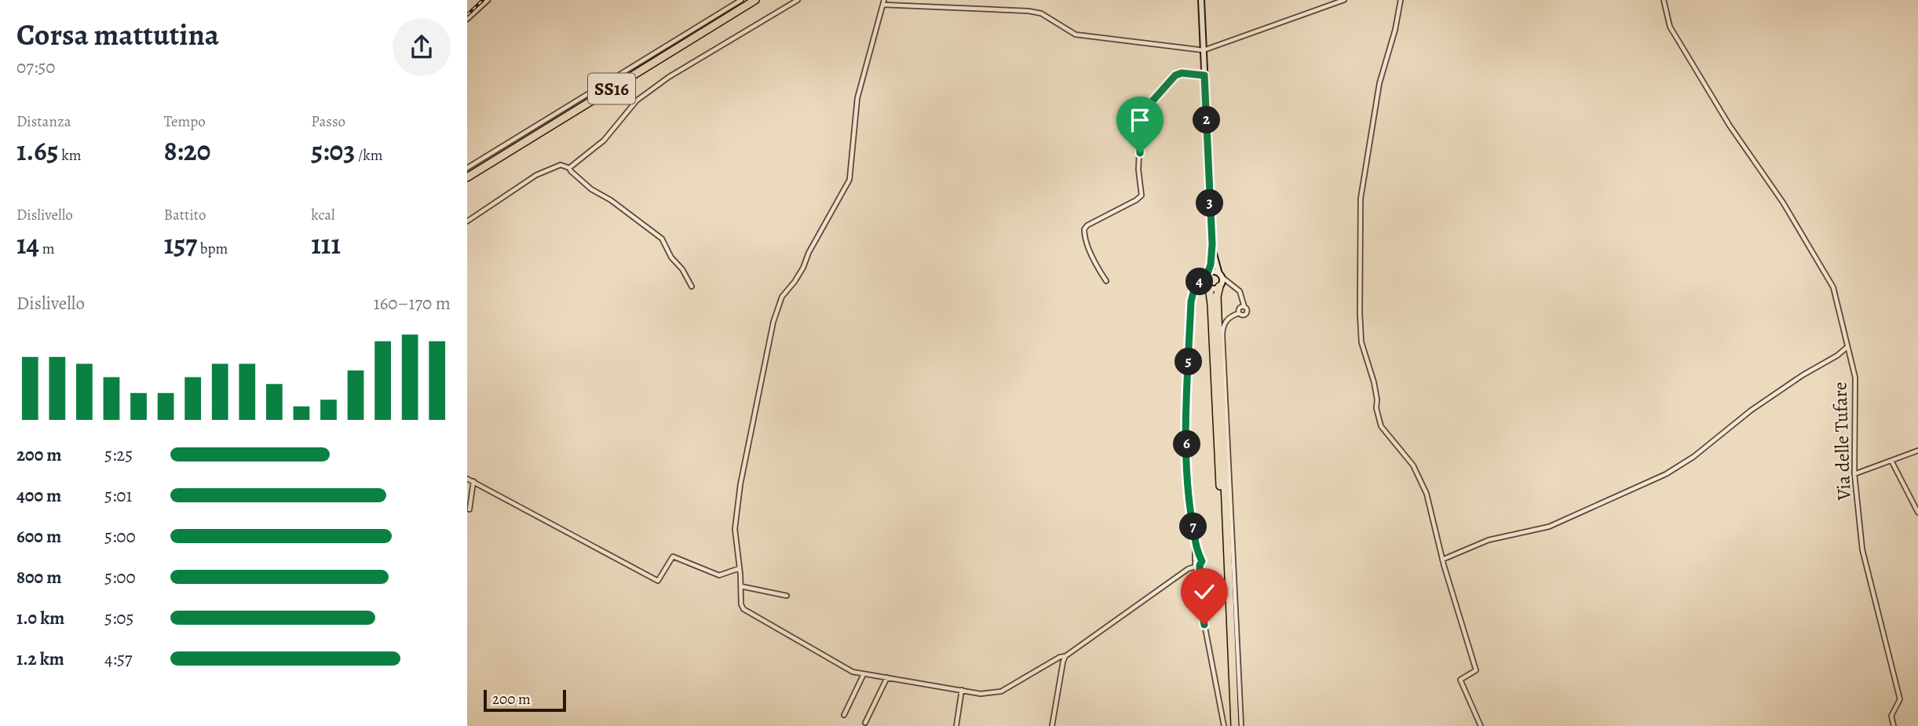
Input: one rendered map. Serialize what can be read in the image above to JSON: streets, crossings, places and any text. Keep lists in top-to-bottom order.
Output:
{
  "streets": {
    "highway": ["SS16"],
    "street": ["Via delle Tufare"]
  },
  "scale_bar": "200 m",
  "page": {
    "heading": ["Corsa mattutina", "07:50"],
    "stats": [
      ["Distanza", "1.65 km"],
      ["Tempo", "8:20"],
      ["Passo", "5:03 /km"],
      ["Dislivello", "14 m"],
      ["Battito", "157 bpm"],
      ["kcal", "111"]
    ],
    "pins": [
      "2",
      "3",
      "4",
      "5",
      "6",
      "7"
    ],
    "chart": ["Dislivello", "160–170 m"],
    "list": [
      {
        "name": "200 m",
        "note": "5:25"
      },
      {
        "name": "400 m",
        "note": "5:01"
      },
      {
        "name": "600 m",
        "note": "5:00"
      },
      {
        "name": "800 m",
        "note": "5:00"
      },
      {
        "name": "1.0 km",
        "note": "5:05"
      },
      {
        "name": "1.2 km",
        "note": "4:57"
      }
    ],
    "scale": "200 m"
  }
}
